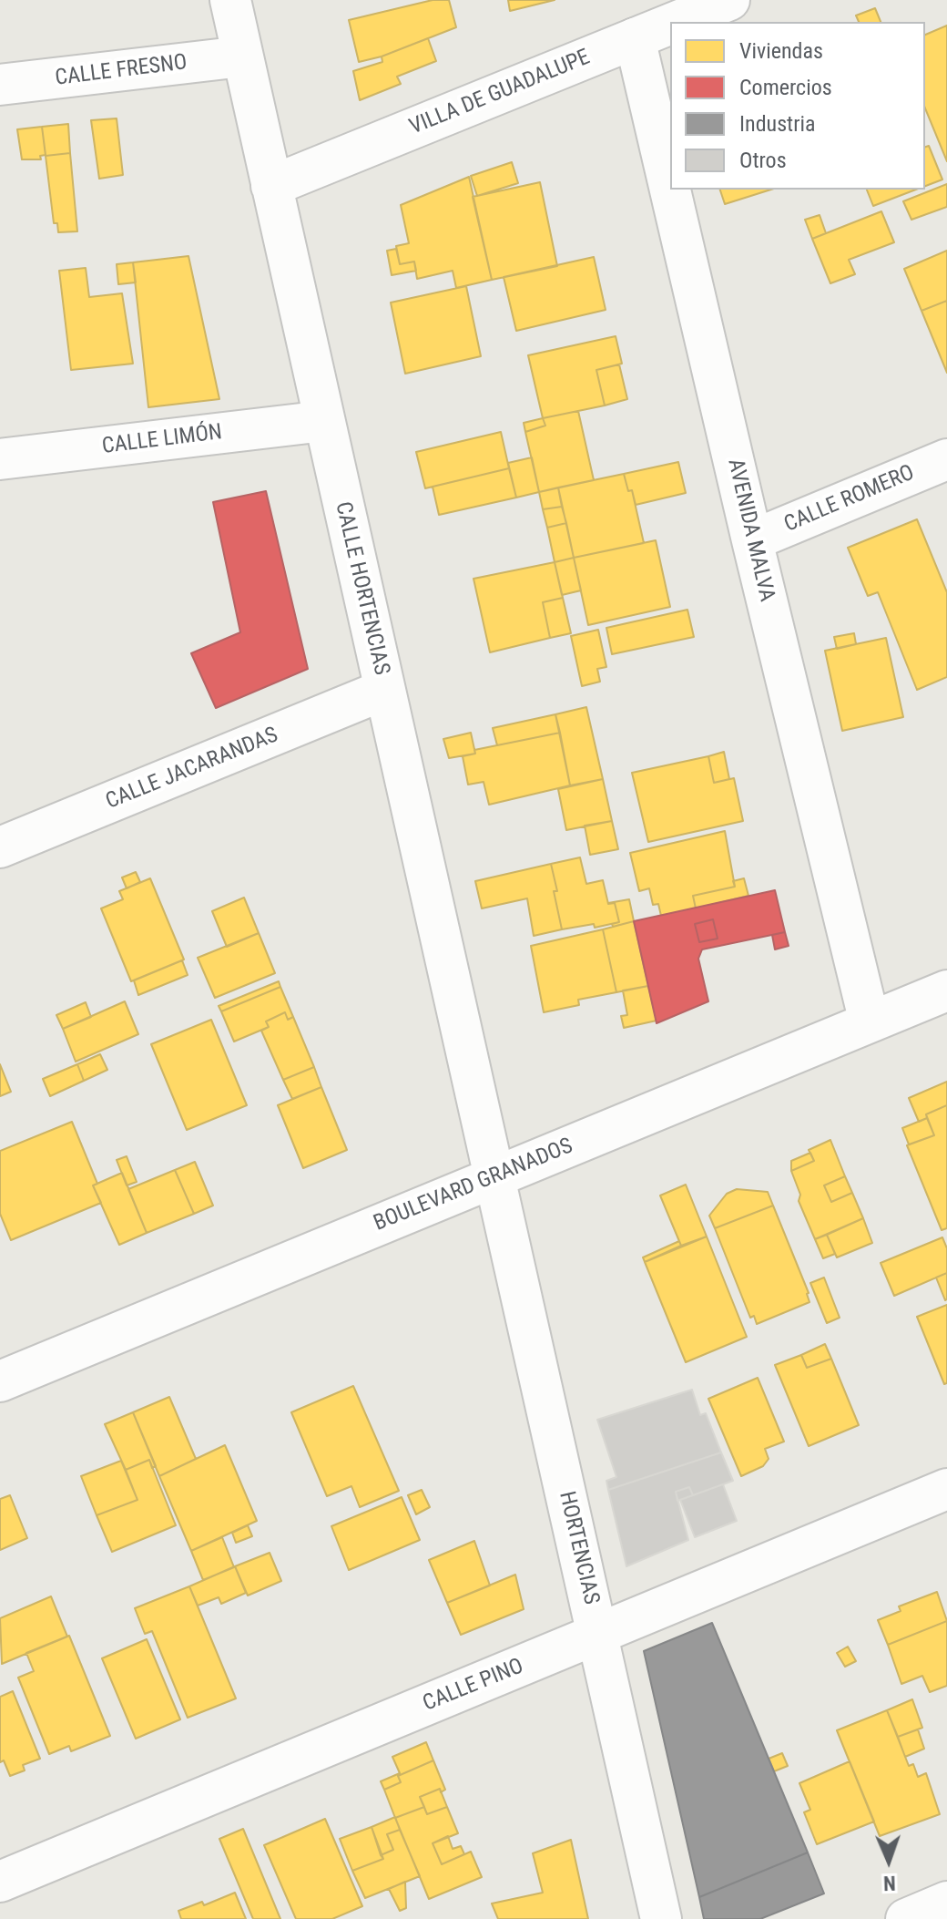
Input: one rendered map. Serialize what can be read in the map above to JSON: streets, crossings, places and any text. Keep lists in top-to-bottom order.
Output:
{
  "streets": {
    "street": [
      "CALLE FRESNO",
      "VILLA DE GUADALUPE",
      "CALLE LIMÓN",
      "CALLE ROMERO",
      "AVENIDA MALVA",
      "CALLE HORTENCIAS",
      "CALLE JACARANDAS",
      "BOULEVARD GRANADOS",
      "HORTENCIAS",
      "CALLE PINO"
    ]
  },
  "crossings": [
    ["CALLE FRESNO", "CALLE HORTENCIAS"],
    ["VILLA DE GUADALUPE", "AVENIDA MALVA"],
    ["VILLA DE GUADALUPE", "CALLE HORTENCIAS"],
    ["CALLE LIMÓN", "CALLE HORTENCIAS"],
    ["CALLE ROMERO", "AVENIDA MALVA"],
    ["AVENIDA MALVA", "BOULEVARD GRANADOS"],
    ["CALLE HORTENCIAS", "CALLE JACARANDAS"],
    ["CALLE HORTENCIAS", "BOULEVARD GRANADOS"],
    ["CALLE HORTENCIAS", "HORTENCIAS"],
    ["BOULEVARD GRANADOS", "HORTENCIAS"],
    ["HORTENCIAS", "CALLE PINO"]
  ],
  "legend": [
    "Viviendas",
    "Comercios",
    "Industria",
    "Otros"
  ],
  "north": "bottom"
}
